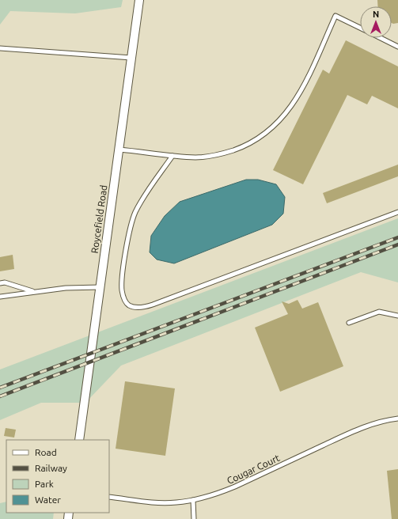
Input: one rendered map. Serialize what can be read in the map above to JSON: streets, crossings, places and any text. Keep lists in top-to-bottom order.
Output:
{
  "streets": {
    "street": ["Roycefield Road"],
    "lane": ["Cougar Court"]
  },
  "legend": [
    "Road",
    "Railway",
    "Park",
    "Water"
  ],
  "north": "top"
}
